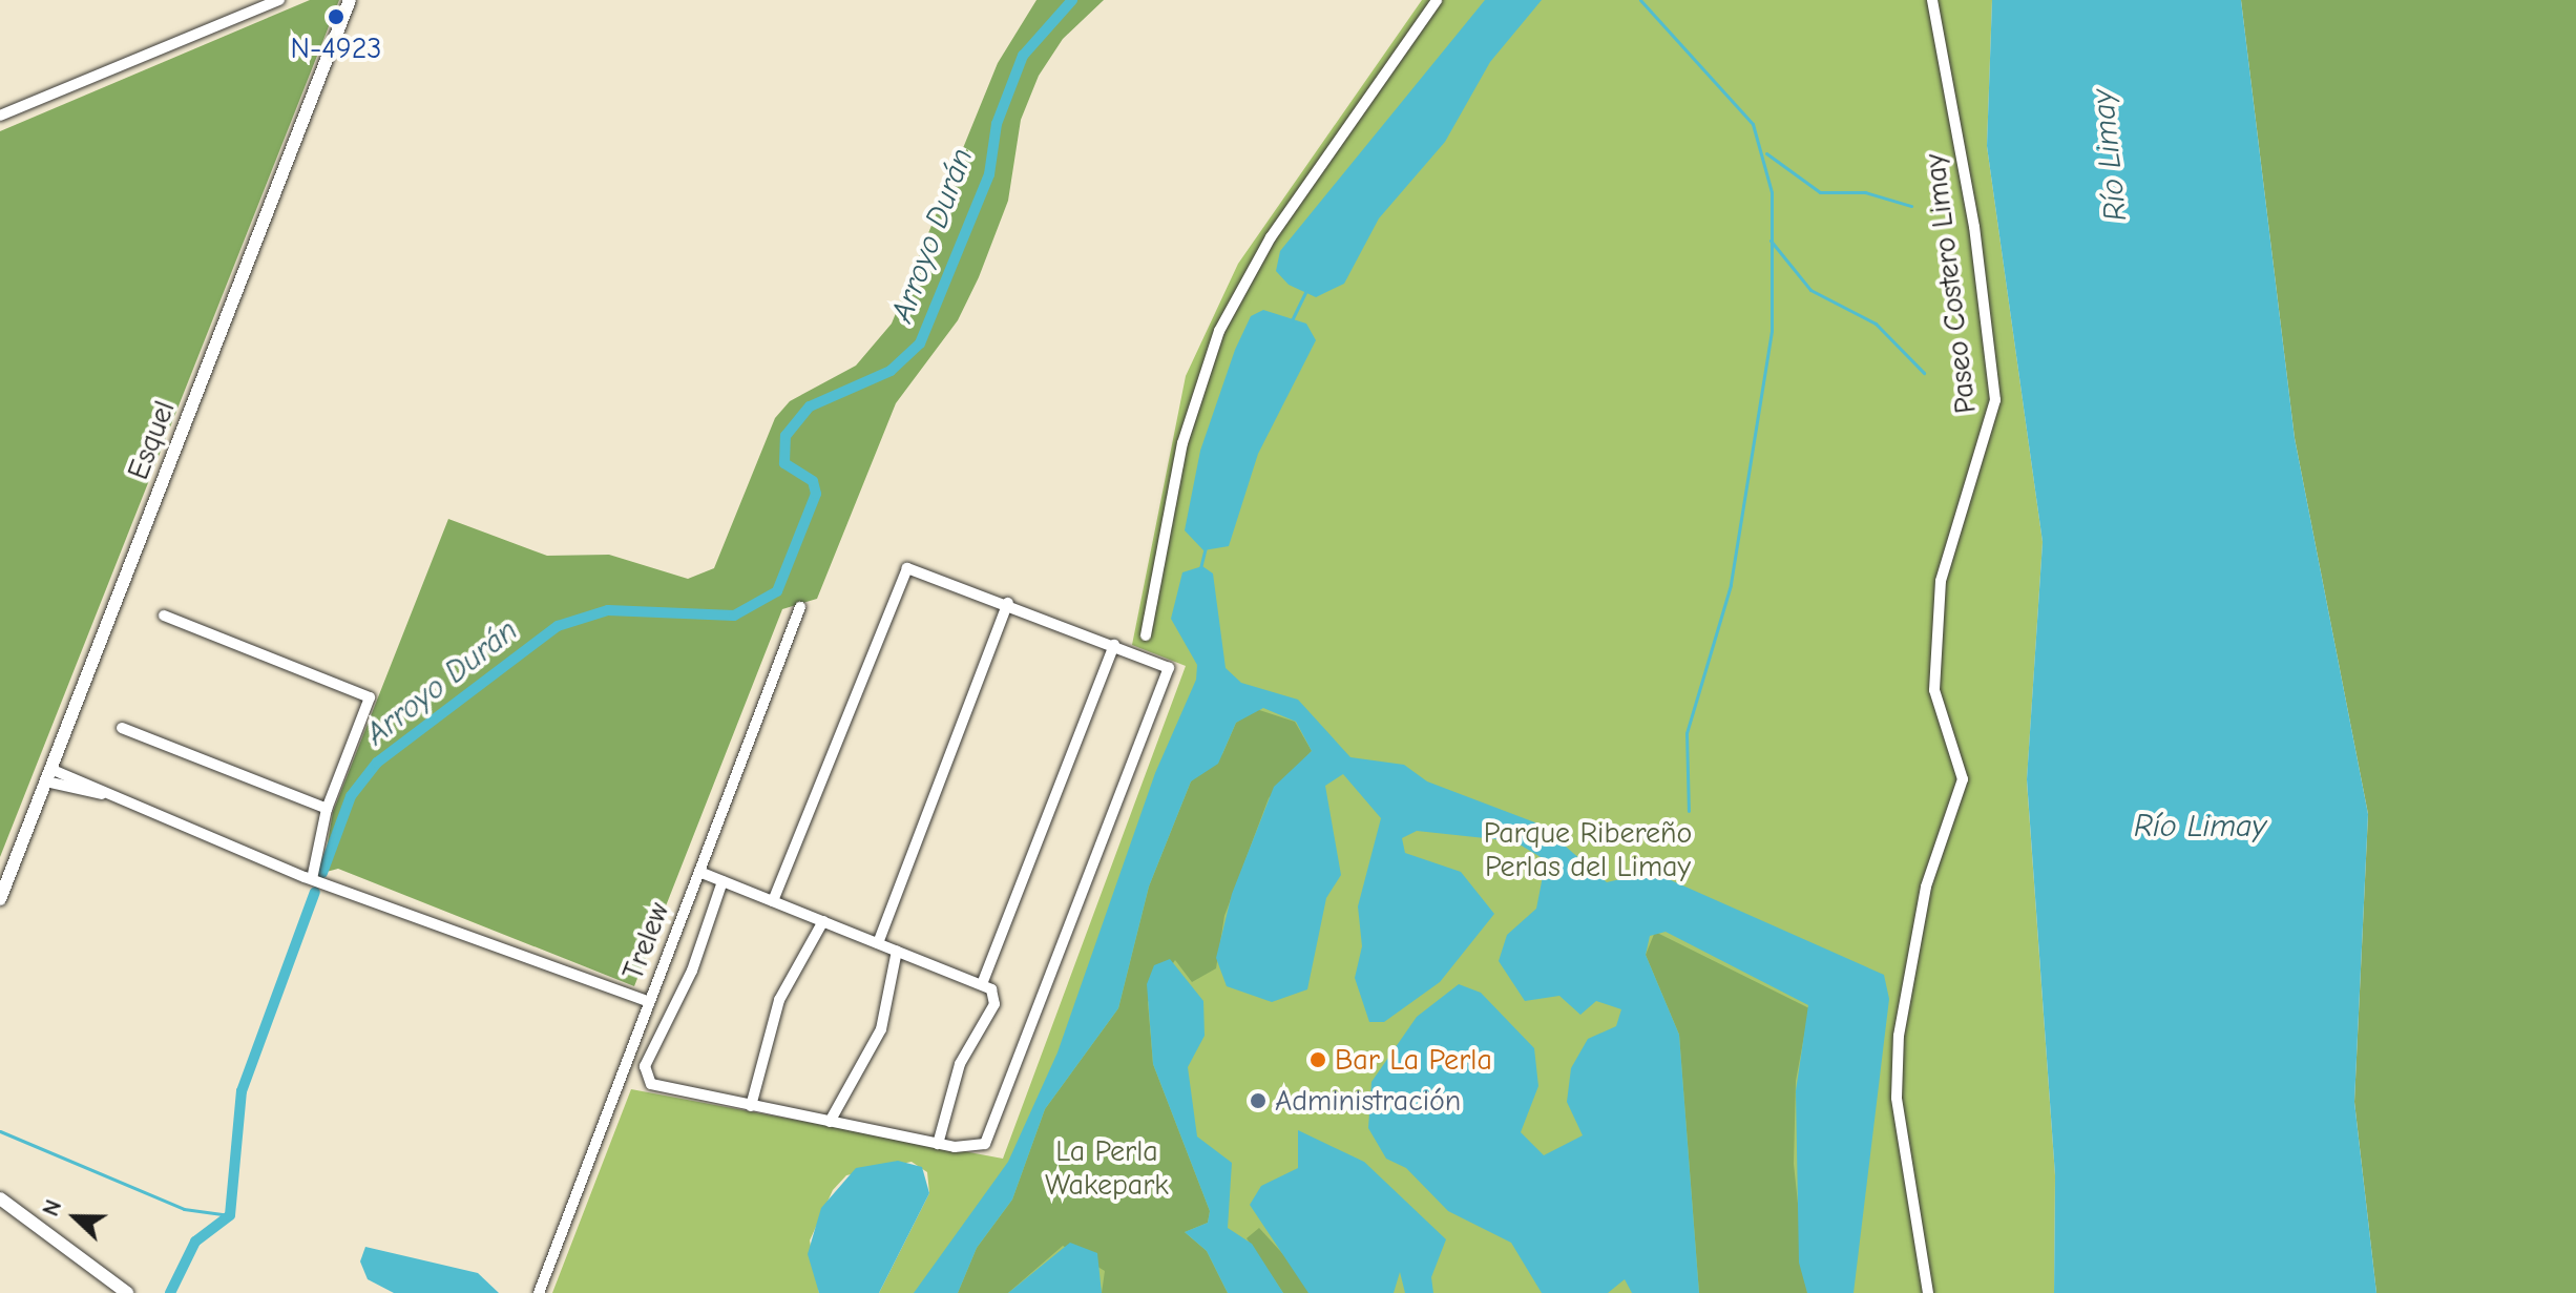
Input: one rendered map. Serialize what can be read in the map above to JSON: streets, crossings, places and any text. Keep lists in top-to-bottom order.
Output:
{
  "streets": {
    "main road": ["Esquel"],
    "street": ["Paseo Costero Limay", "Trelew"]
  },
  "water": ["Río Limay", "Arroyo Durán"],
  "parks": ["Parque Ribereño Perlas del Limay", "La Perla Wakepark"],
  "places": ["N-4923", "Bar La Perla", "Administración"],
  "north": "left"
}
